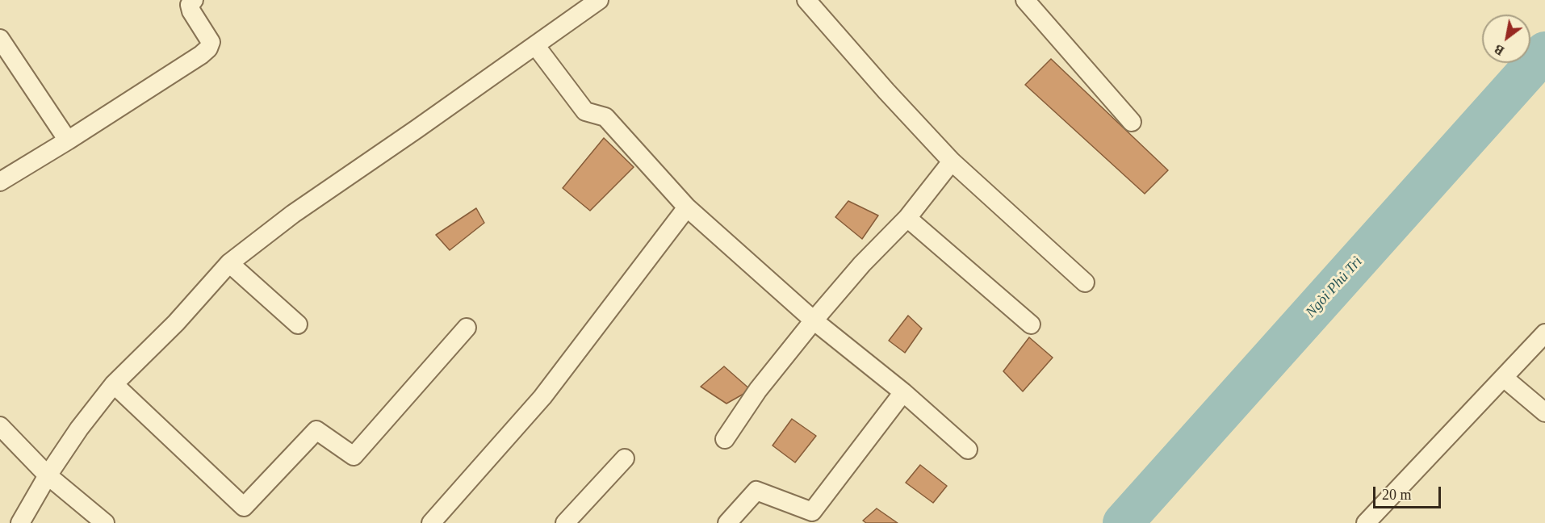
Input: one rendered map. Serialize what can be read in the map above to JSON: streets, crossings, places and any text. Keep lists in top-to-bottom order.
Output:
{
  "water": ["Ngòi Phủ Trì"],
  "scale_bar": "20 m",
  "north": "bottom left"
}
